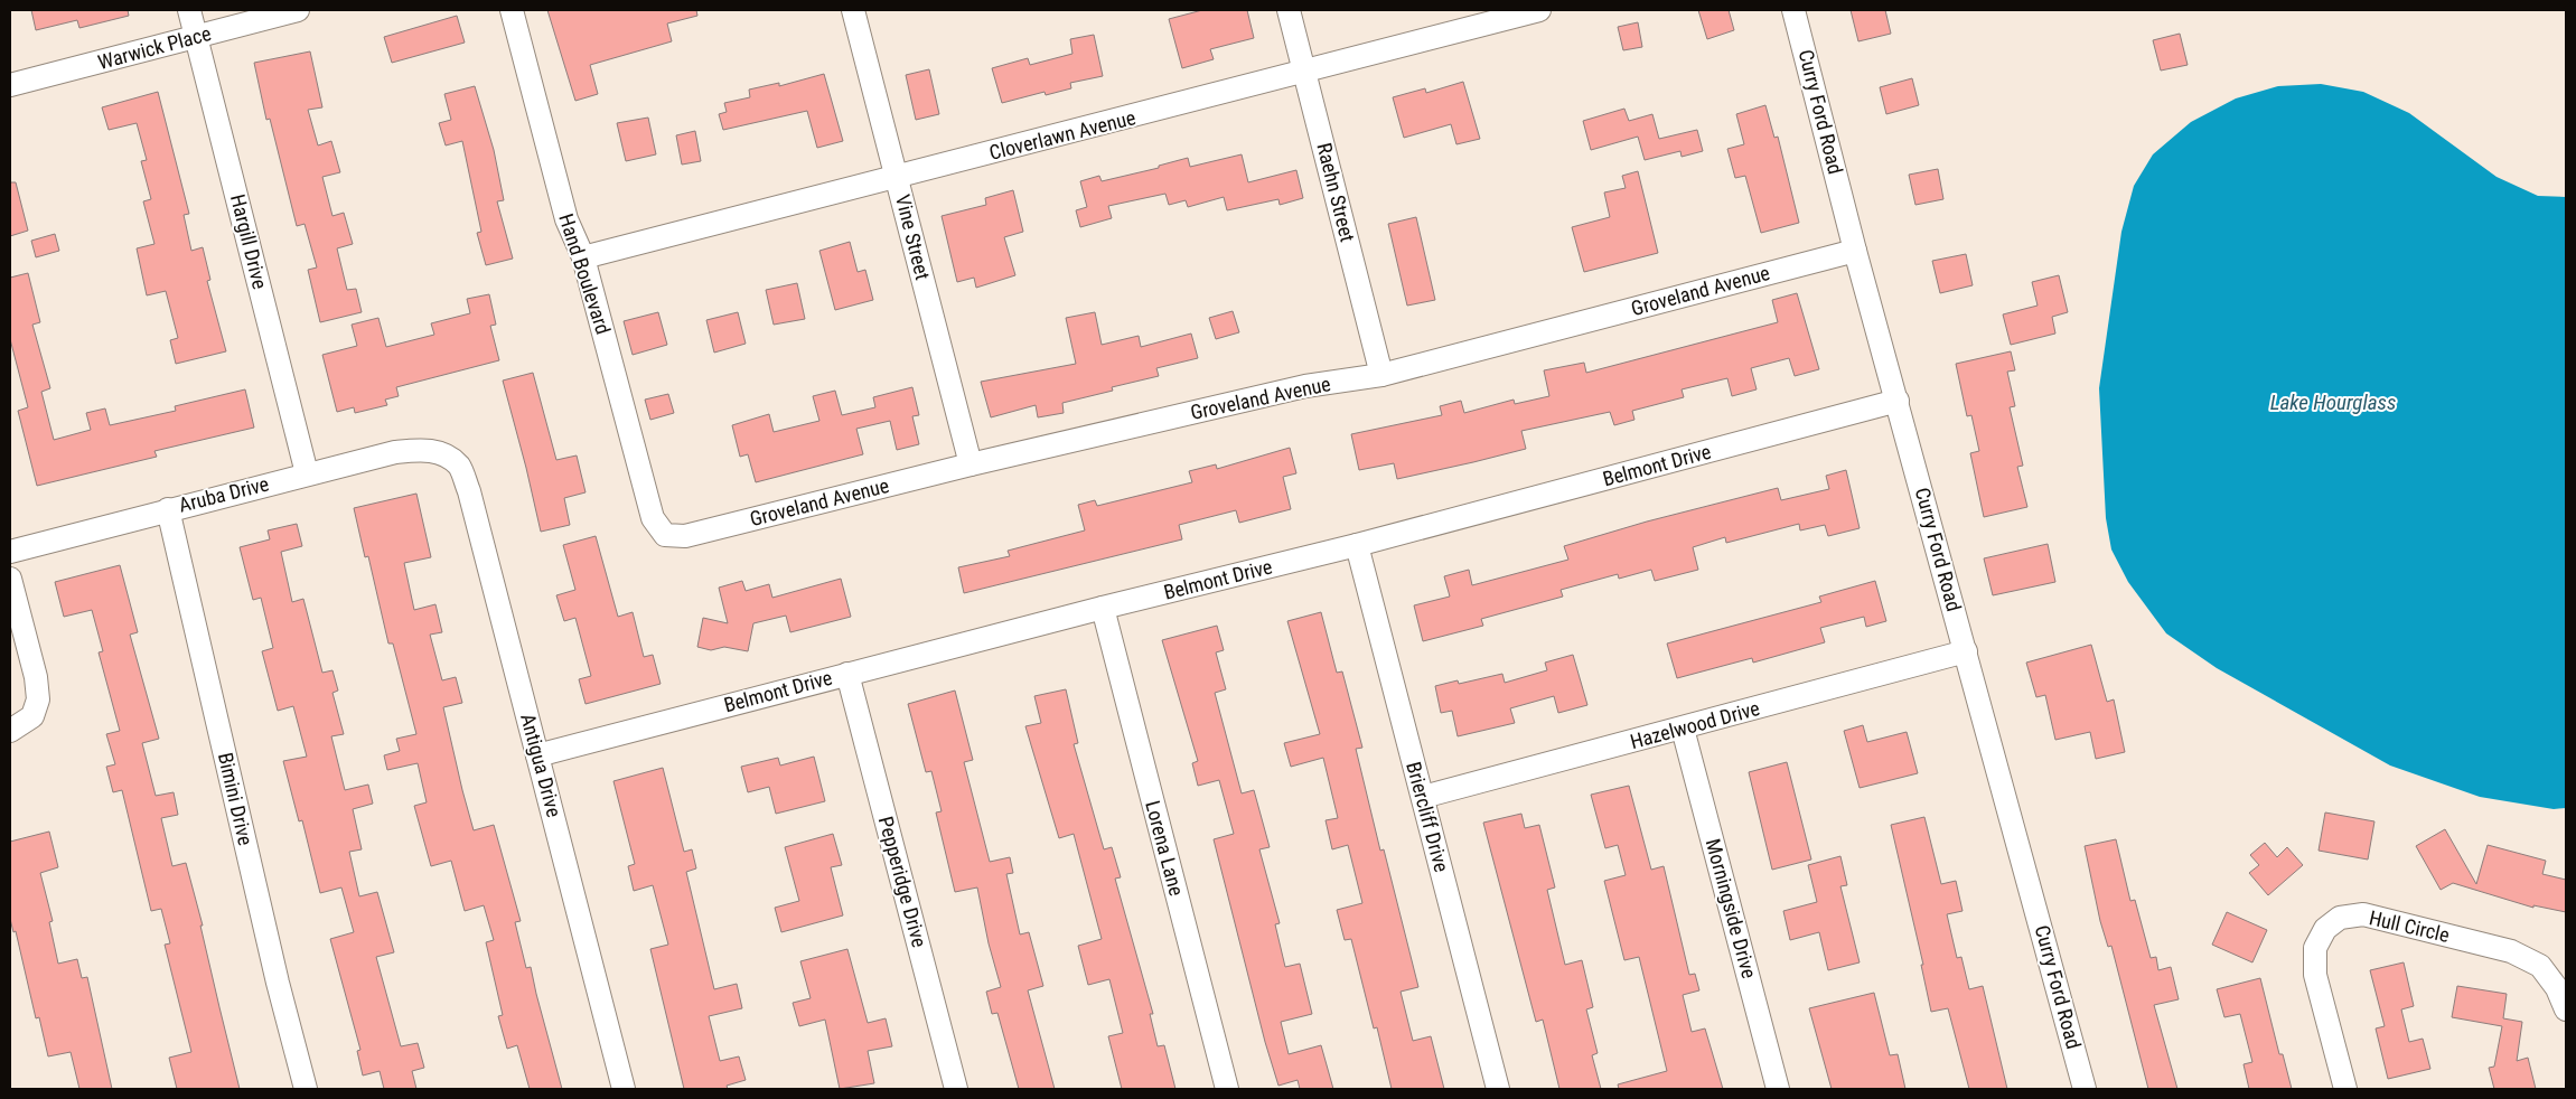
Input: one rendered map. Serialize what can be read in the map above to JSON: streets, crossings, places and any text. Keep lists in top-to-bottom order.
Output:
{
  "streets": {
    "street": [
      "Warwick Place",
      "Curry Ford Road",
      "Cloverlawn Avenue",
      "Raehn Street",
      "Vine Street",
      "Hargill Drive",
      "Hand Boulevard",
      "Groveland Avenue",
      "Belmont Drive",
      "Aruba Drive",
      "Hazelwood Drive",
      "Antigua Drive",
      "Bimini Drive",
      "Briercliff Drive",
      "Lorena Lane",
      "Pepperidge Drive",
      "Morningside Drive",
      "Hull Circle"
    ]
  },
  "crossings": [
    ["Warwick Place", "Hargill Drive"],
    ["Curry Ford Road", "Groveland Avenue"],
    ["Curry Ford Road", "Belmont Drive"],
    ["Curry Ford Road", "Hazelwood Drive"],
    ["Cloverlawn Avenue", "Raehn Street"],
    ["Cloverlawn Avenue", "Vine Street"],
    ["Cloverlawn Avenue", "Hand Boulevard"],
    ["Raehn Street", "Groveland Avenue"],
    ["Vine Street", "Groveland Avenue"],
    ["Hargill Drive", "Aruba Drive"],
    ["Hand Boulevard", "Groveland Avenue"],
    ["Belmont Drive", "Antigua Drive"],
    ["Belmont Drive", "Briercliff Drive"],
    ["Belmont Drive", "Lorena Lane"],
    ["Belmont Drive", "Pepperidge Drive"],
    ["Aruba Drive", "Antigua Drive"],
    ["Aruba Drive", "Bimini Drive"],
    ["Hazelwood Drive", "Briercliff Drive"],
    ["Hazelwood Drive", "Morningside Drive"]
  ],
  "water": ["Lake Hourglass"]
}
